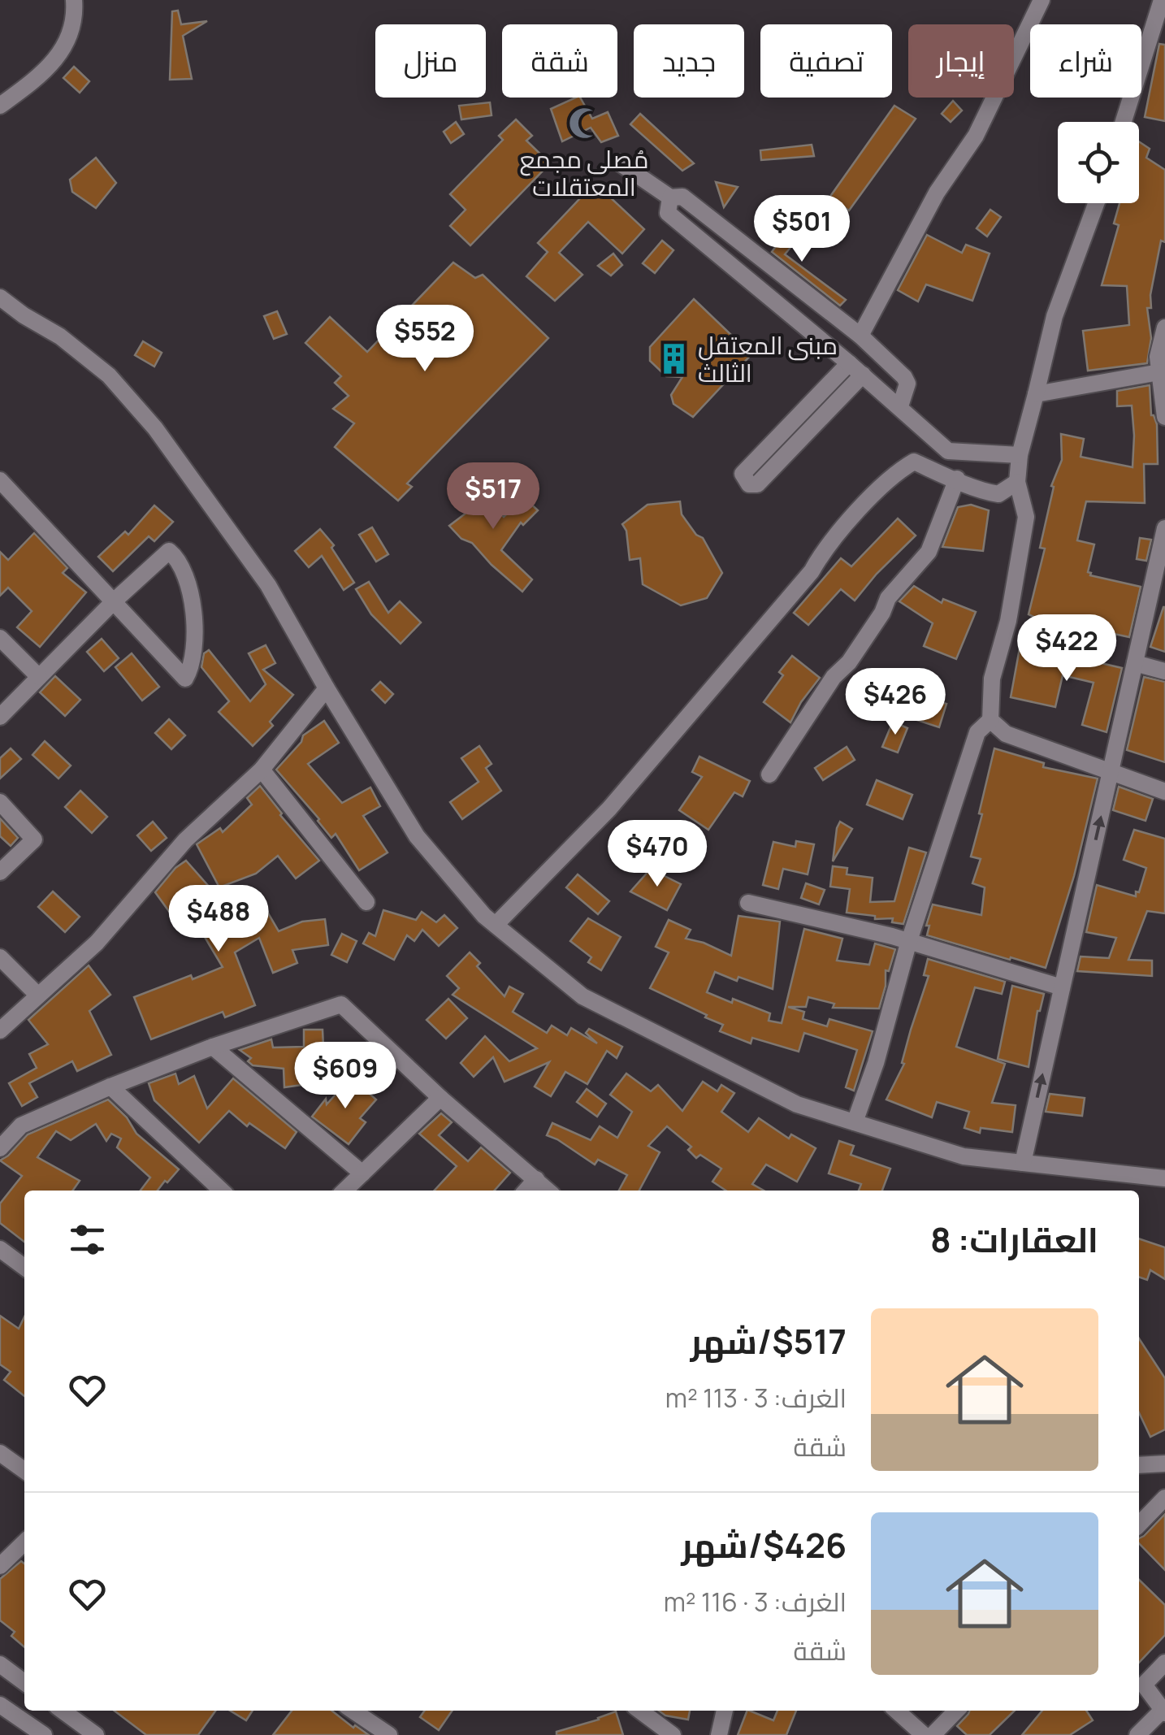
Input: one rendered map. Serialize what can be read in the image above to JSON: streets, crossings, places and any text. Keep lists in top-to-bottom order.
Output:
{
  "places": {
    "mosque": ["مُصلى مجمع المعتقلات"],
    "building": ["مبنى المعتقل الثالث"]
  },
  "page": {
    "chip": [
      "شراء",
      "إيجار",
      "تصفية",
      "جديد",
      "شقة",
      "منزل"
    ],
    "price": [
      "$501",
      "$552",
      "$517",
      "$422",
      "$426",
      "$470",
      "$488",
      "$609"
    ],
    "heading": "العقارات: 8",
    "list": [
      {
        "name": "$517/شهر",
        "note": "الغرف: 3 · 113 m² · شقة"
      },
      {
        "name": "$426/شهر",
        "note": "الغرف: 3 · 116 m² · شقة"
      }
    ]
  }
}
